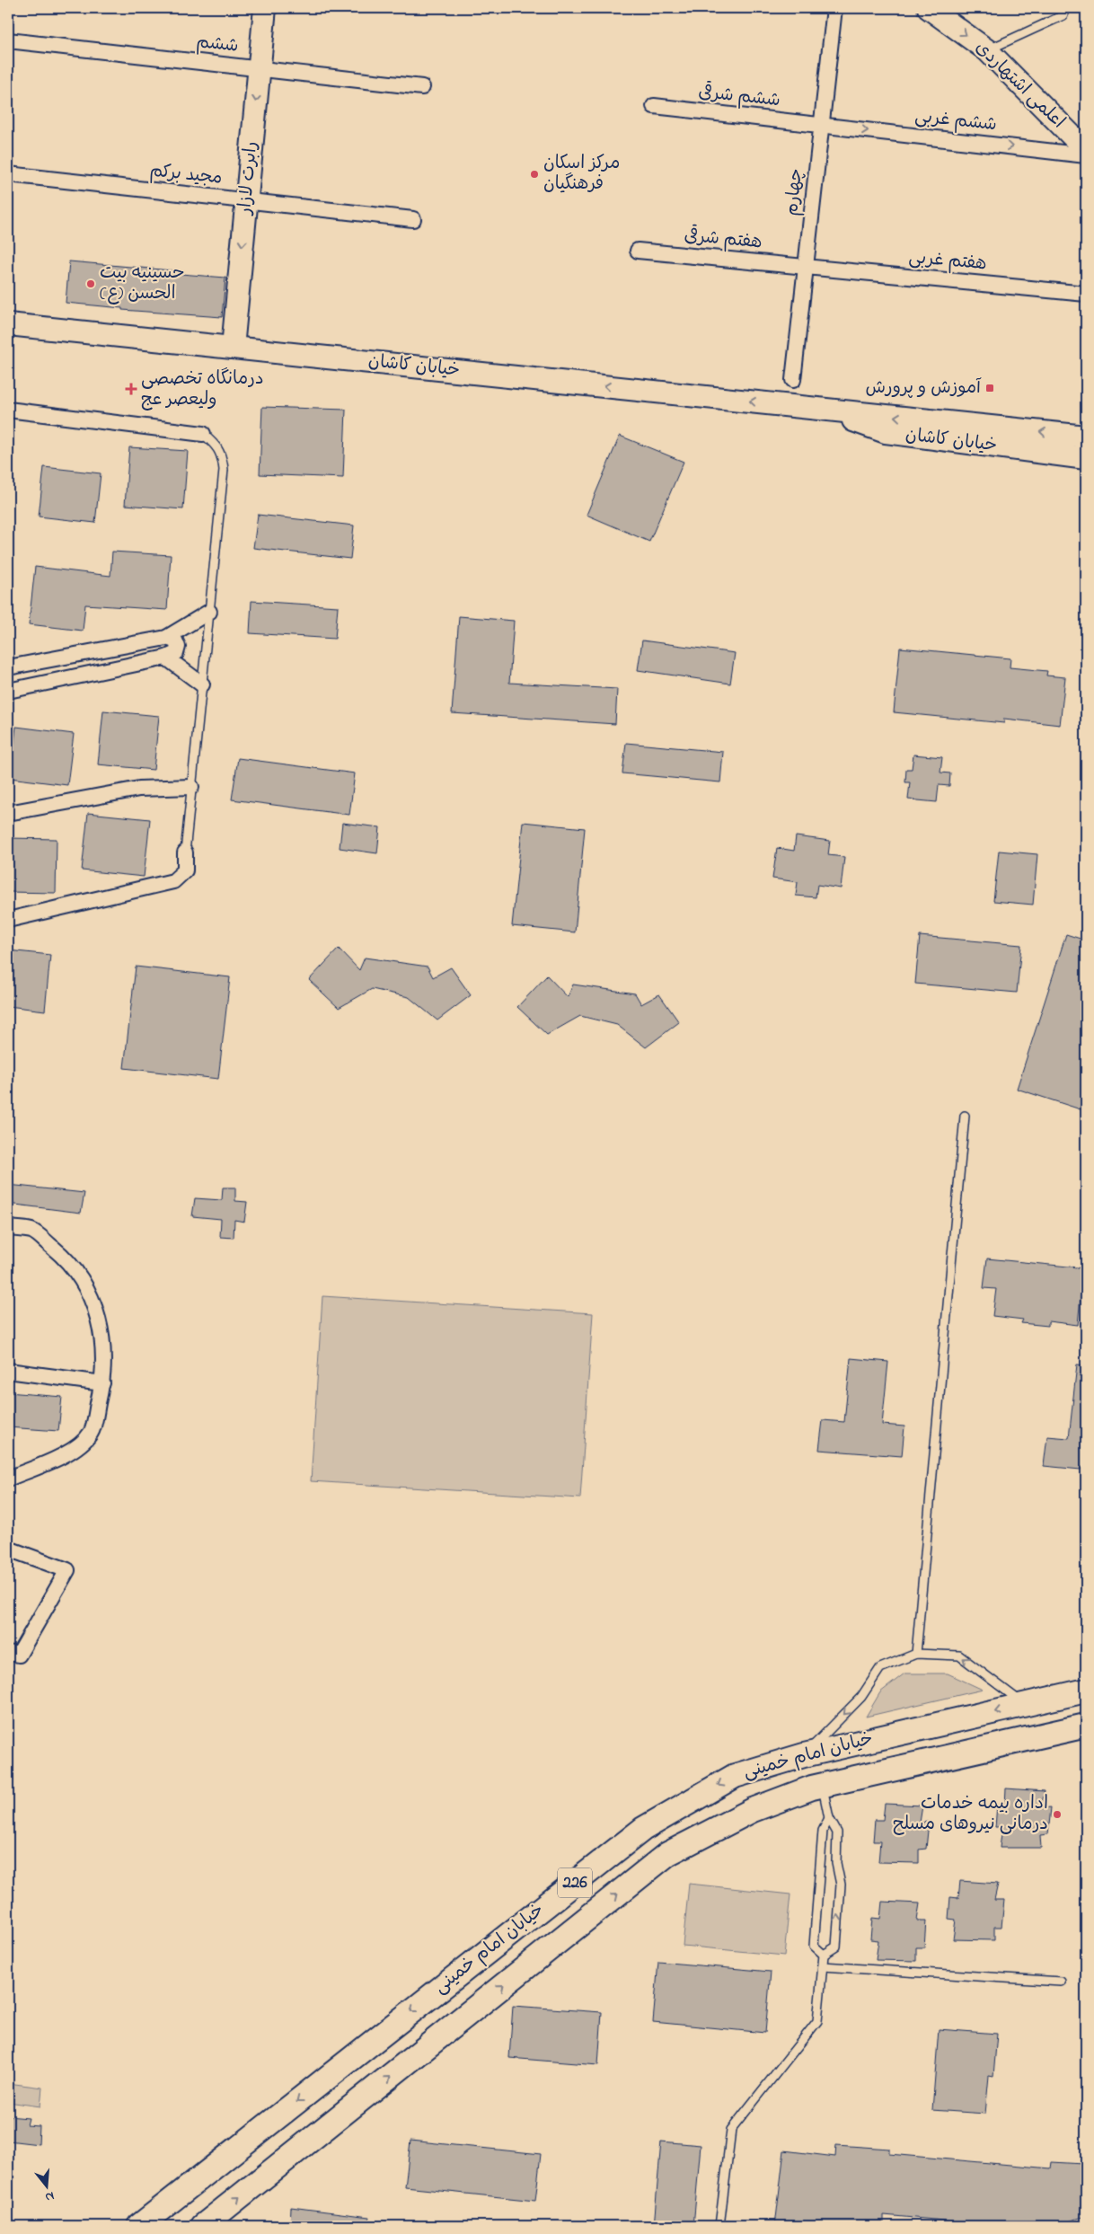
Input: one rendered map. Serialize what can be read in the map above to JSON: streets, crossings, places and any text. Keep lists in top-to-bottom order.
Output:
{
  "streets": {
    "main road": ["خیابان امام خمینی", "226"],
    "street": [
      "ششم",
      "اعلمی اشتهاردی",
      "ششم شرقی",
      "ششم غربی",
      "مجید برکم",
      "رابرت لازار",
      "چهارم",
      "هفتم شرقی",
      "هفتم غربی",
      "خیابان کاشان"
    ]
  },
  "crossings": [
    ["ششم", "رابرت لازار"],
    ["ششم شرقی", "ششم غربی"],
    ["ششم شرقی", "چهارم"],
    ["ششم غربی", "چهارم"],
    ["مجید برکم", "رابرت لازار"],
    ["رابرت لازار", "خیابان کاشان"],
    ["چهارم", "هفتم شرقی"],
    ["چهارم", "هفتم غربی"],
    ["هفتم شرقی", "هفتم غربی"]
  ],
  "one_way": ["ششم غربی", "رابرت لازار"],
  "places": {
    "other": ["مرکز اسکان فرهنگیان", "حسینیه بیت الحسن (ع)", "اداره بیمه خدمات درمانی نیروهای مسلح"],
    "transit": ["آموزش و پرورش"],
    "health": ["درمانگاه تخصصی ولیعصر عج"]
  },
  "north": "bottom"
}
